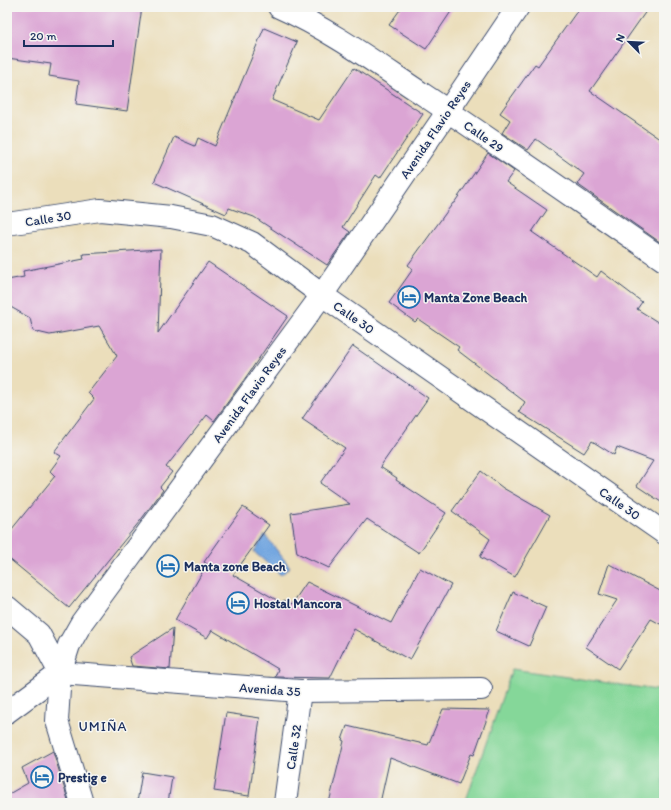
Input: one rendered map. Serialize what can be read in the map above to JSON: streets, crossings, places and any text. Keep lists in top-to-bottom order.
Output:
{
  "streets": {
    "street": [
      "Avenida Flavio Reyes",
      "Calle 29",
      "Calle 30",
      "Avenida 35",
      "Calle 32"
    ]
  },
  "crossings": [
    ["Avenida Flavio Reyes", "Calle 29"],
    ["Avenida Flavio Reyes", "Calle 30"],
    ["Avenida Flavio Reyes", "Avenida 35"],
    ["Avenida 35", "Calle 32"]
  ],
  "districts": ["UMIÑA"],
  "places": {
    "hotel": [
      "Manta Zone Beach",
      "Manta zone Beach",
      "Hostal Mancora",
      "Prestig e"
    ]
  },
  "scale_bar": "20 m",
  "north": "top left"
}
